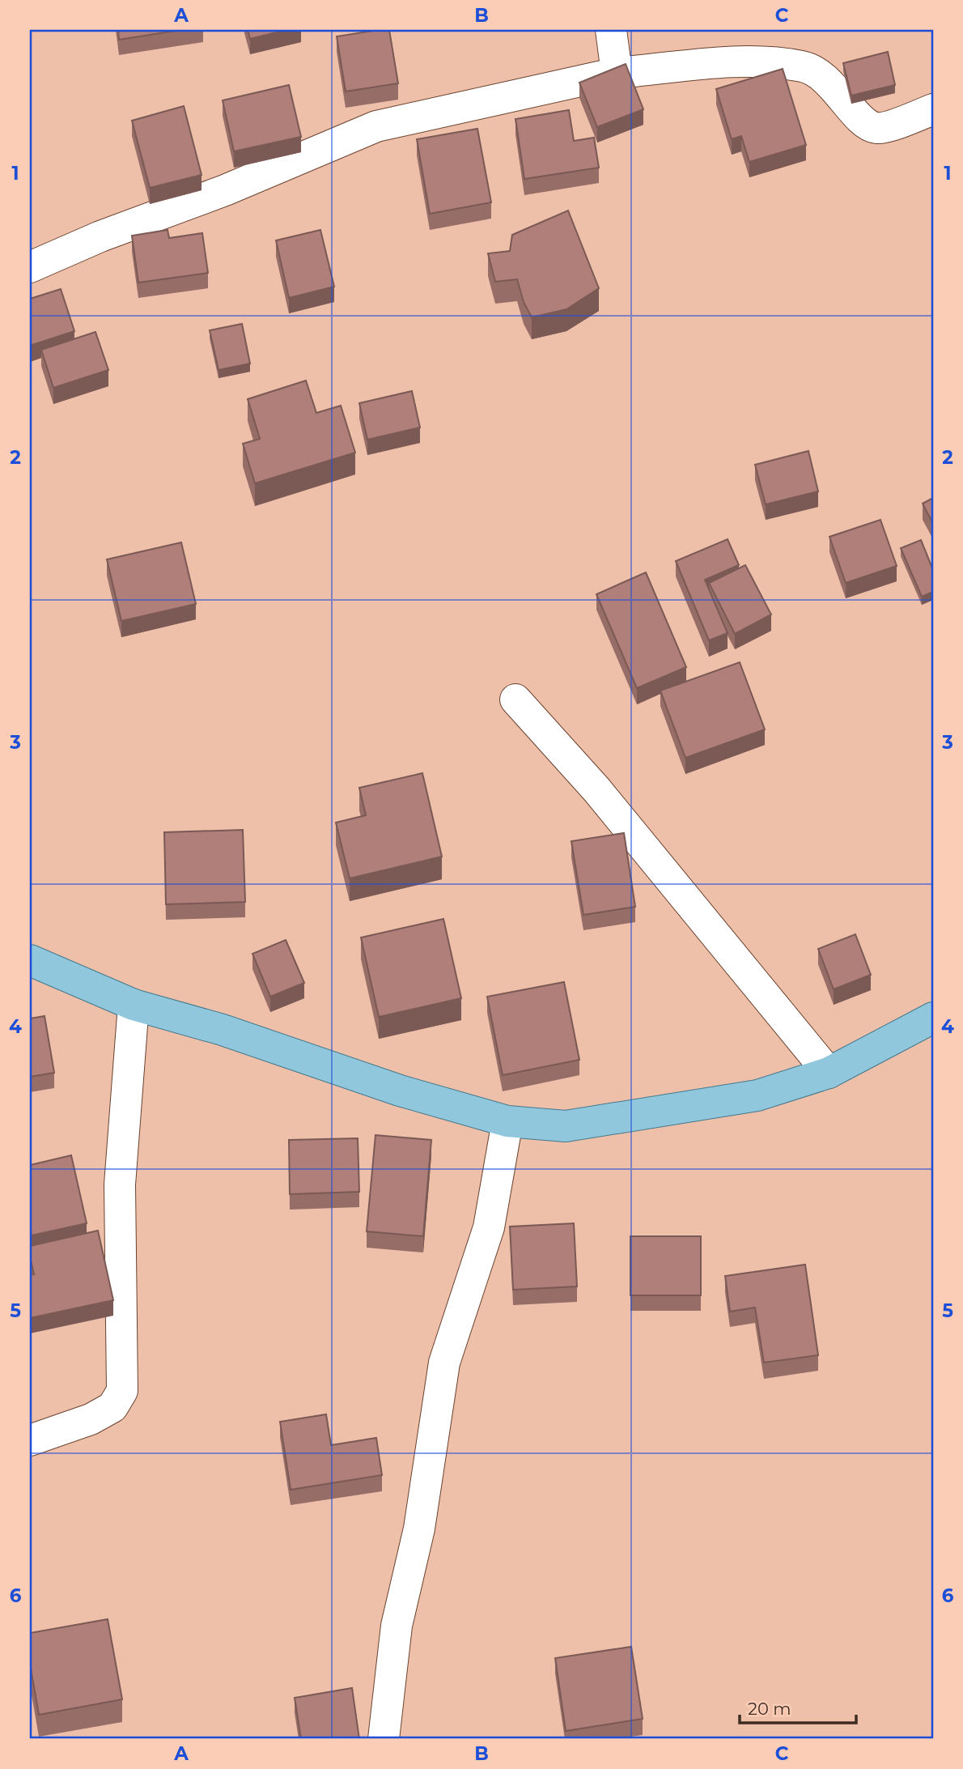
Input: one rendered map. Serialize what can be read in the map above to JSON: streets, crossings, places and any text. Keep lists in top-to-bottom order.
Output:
{
  "scale_bar": "20 m",
  "grid": {
    "columns": ["A", "B", "C"],
    "rows": [
      "1",
      "2",
      "3",
      "4",
      "5",
      "6"
    ]
  }
}
